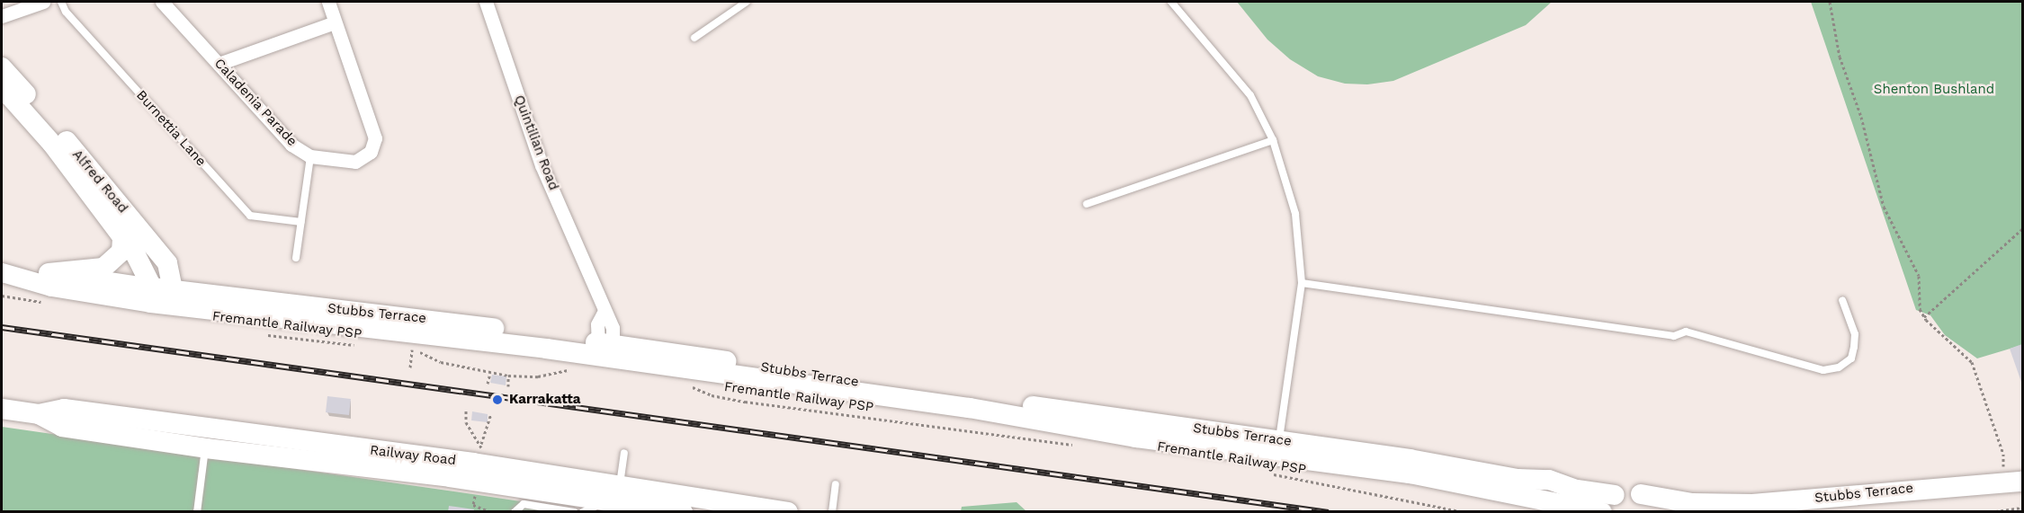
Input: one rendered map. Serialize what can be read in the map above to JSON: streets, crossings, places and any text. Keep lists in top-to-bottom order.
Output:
{
  "streets": {
    "main road": ["Alfred Road", "Stubbs Terrace", "Railway Road"],
    "street": ["Caladenia Parade", "Quintilian Road"],
    "lane": ["Burnettia Lane"],
    "path": ["Fremantle Railway PSP"]
  },
  "crossings": [
    ["Quintilian Road", "Stubbs Terrace"],
    ["Alfred Road", "Stubbs Terrace"]
  ],
  "parks": ["Shenton Bushland"],
  "places": ["Karrakatta"]
}
